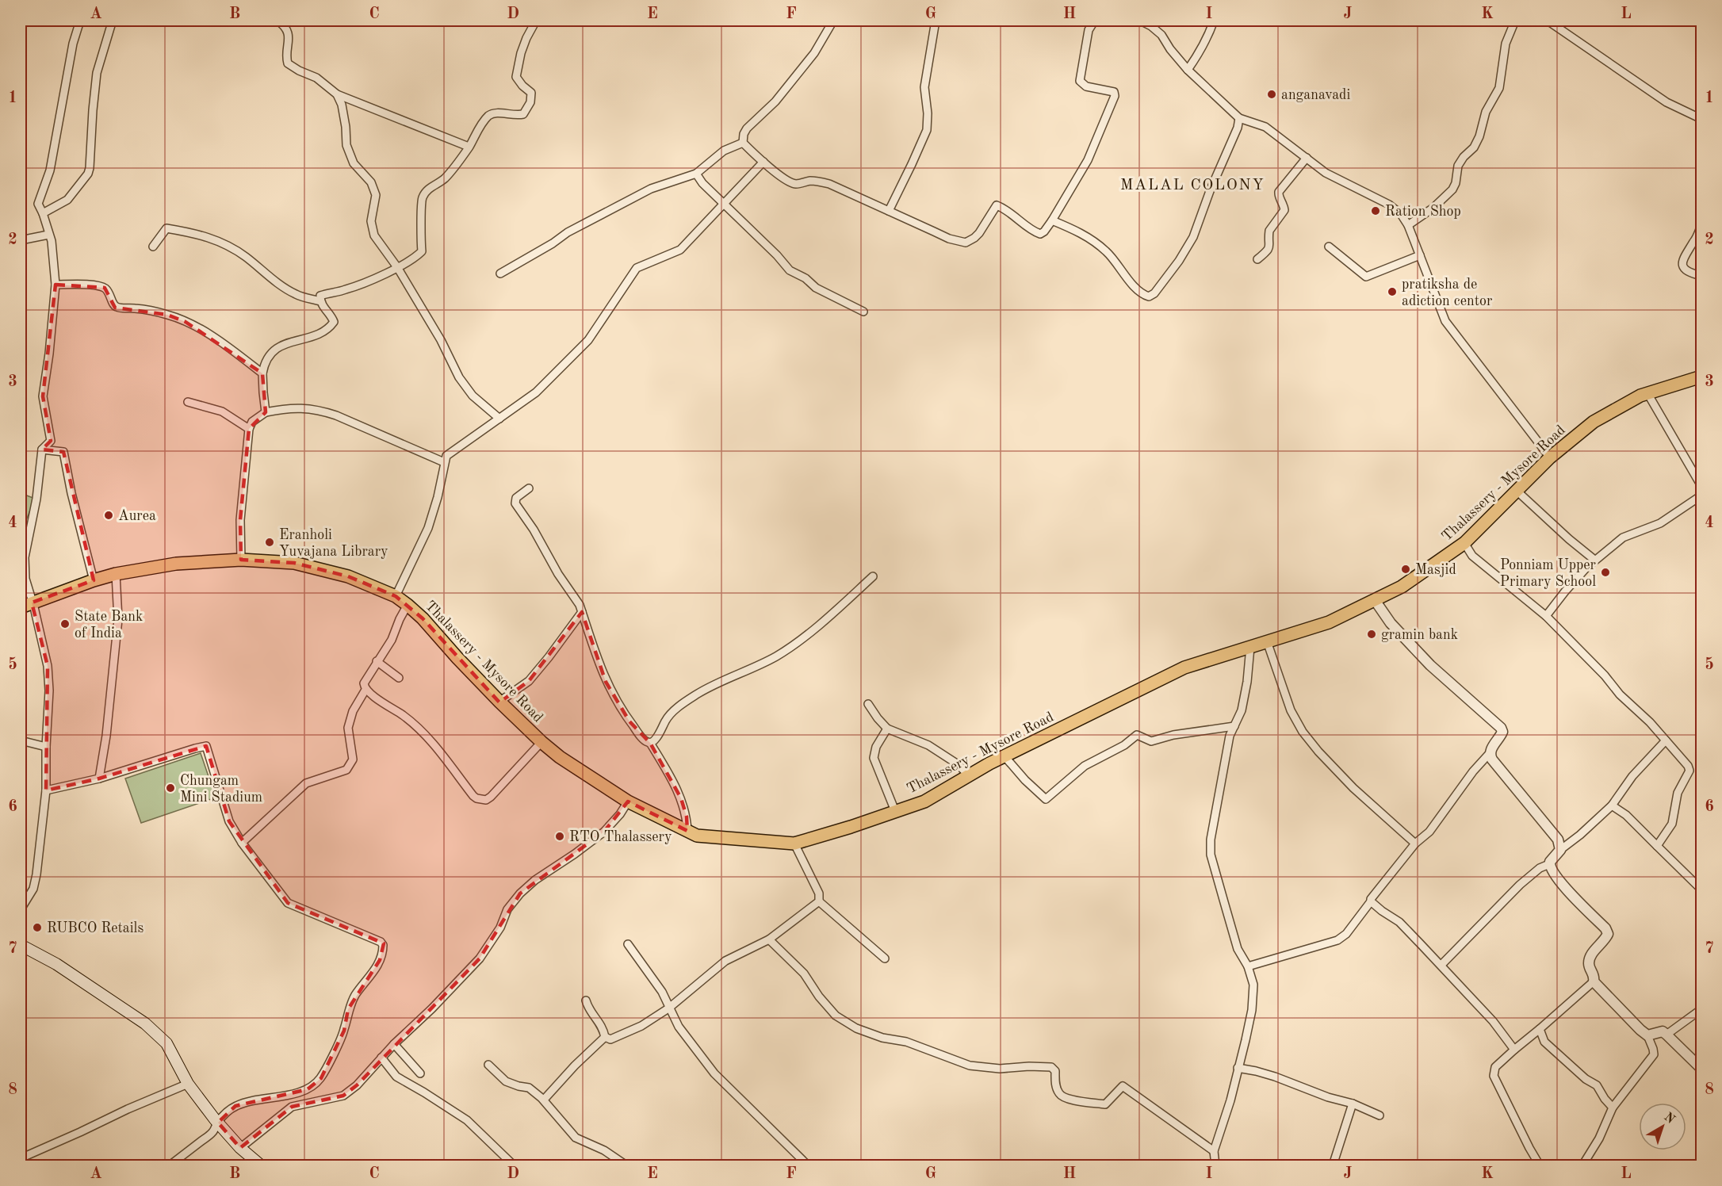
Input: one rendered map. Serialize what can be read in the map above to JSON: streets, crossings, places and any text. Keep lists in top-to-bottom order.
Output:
{
  "streets": {
    "main road": ["Thalassery - Mysore Road"]
  },
  "districts": ["MALAL COLONY"],
  "places": [
    "anganavadi",
    "Ration Shop",
    "pratiksha de adiction centor",
    "Aurea",
    "Eranholi Yuvajana Library",
    "Masjid",
    "Ponniam Upper Primary School",
    "State Bank of India",
    "gramin bank",
    "Chungam Mini Stadium",
    "RTO Thalassery",
    "RUBCO Retails"
  ],
  "north": "top right",
  "grid": {
    "columns": [
      "A",
      "B",
      "C",
      "D",
      "E",
      "F",
      "G",
      "H",
      "I",
      "J",
      "K",
      "L"
    ],
    "rows": [
      "1",
      "2",
      "3",
      "4",
      "5",
      "6",
      "7",
      "8"
    ]
  }
}
